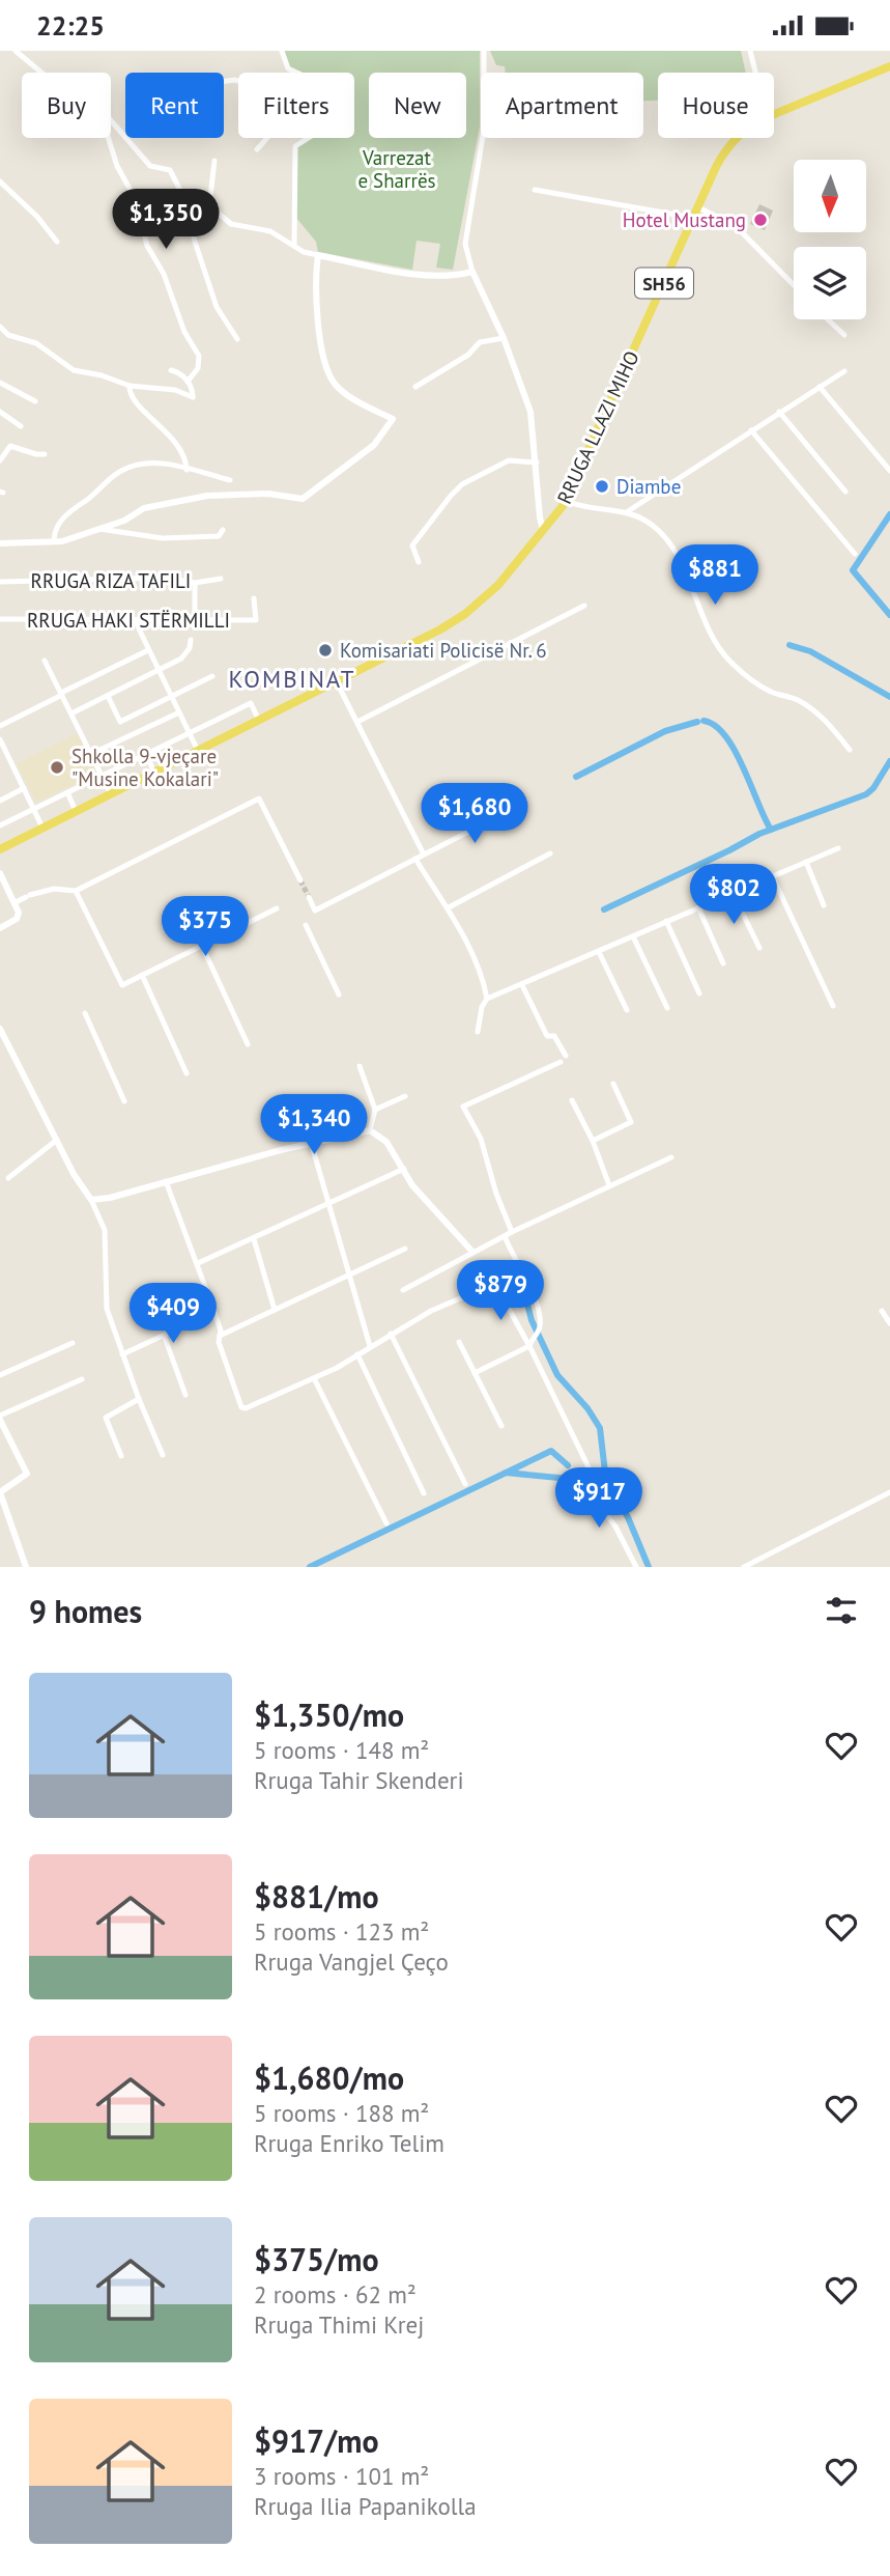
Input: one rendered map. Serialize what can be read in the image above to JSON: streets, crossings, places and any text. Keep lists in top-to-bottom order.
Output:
{
  "streets": {
    "main road": ["SH56", "RRUGA LLAZI MIHO"],
    "street": ["RRUGA RIZA TAFILI", "RRUGA HAKI STËRMILLI"]
  },
  "districts": ["KOMBINAT"],
  "parks": ["Varrezat e Sharrës"],
  "places": [
    "Hotel Mustang",
    "Diambe",
    "Komisariati Policisë Nr. 6",
    "Shkolla 9-vjeçare \"Musine Kokalari\""
  ],
  "north": "bottom",
  "page": {
    "status": "22:25",
    "chip": [
      "Buy",
      "Rent",
      "Filters",
      "New",
      "Apartment",
      "House"
    ],
    "price": [
      "$1,350",
      "$881",
      "$1,680",
      "$802",
      "$375",
      "$1,340",
      "$879",
      "$409",
      "$917"
    ],
    "heading": "9 homes",
    "list": [
      {
        "name": "$1,350/mo",
        "note": "5 rooms · 148 m² · Rruga Tahir Skenderi"
      },
      {
        "name": "$881/mo",
        "note": "5 rooms · 123 m² · Rruga Vangjel Çeço"
      },
      {
        "name": "$1,680/mo",
        "note": "5 rooms · 188 m² · Rruga Enriko Telim"
      },
      {
        "name": "$375/mo",
        "note": "2 rooms · 62 m² · Rruga Thimi Krej"
      },
      {
        "name": "$917/mo",
        "note": "3 rooms · 101 m² · Rruga Ilia Papanikolla"
      }
    ]
  }
}
